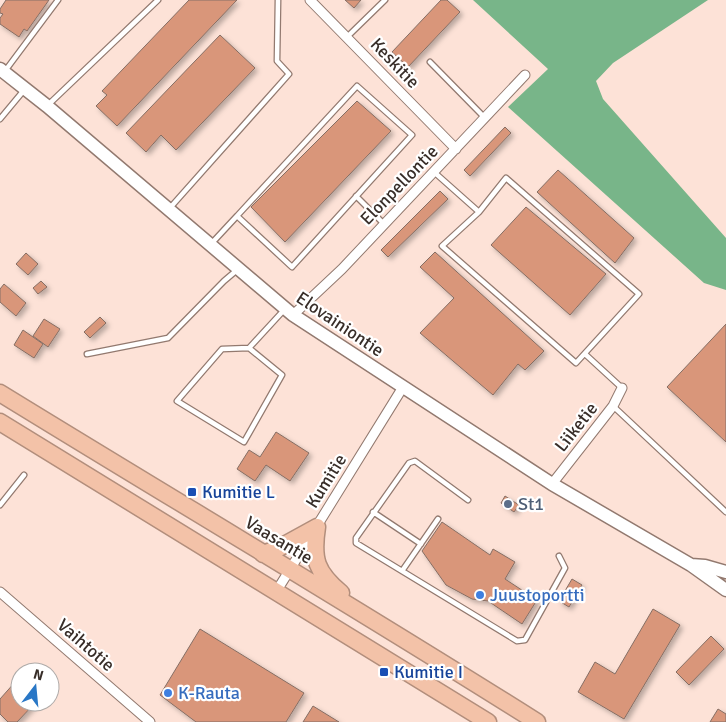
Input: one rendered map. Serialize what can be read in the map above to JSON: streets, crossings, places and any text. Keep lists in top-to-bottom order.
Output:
{
  "streets": {
    "highway": ["Vaasantie"],
    "main road": ["Elovainiontie"],
    "street": [
      "Keskitie",
      "Elonpellontie",
      "Liiketie",
      "Kumitie",
      "Vaihtotie"
    ]
  },
  "crossings": [
    ["Keskitie", "Elonpellontie"],
    ["Elonpellontie", "Elovainiontie"],
    ["Elovainiontie", "Liiketie"],
    ["Elovainiontie", "Kumitie"],
    ["Kumitie", "Vaasantie"]
  ],
  "places": {
    "transit": ["Kumitie L", "Kumitie I"],
    "other": ["St1", "Juustoportti", "K-Rauta"]
  },
  "north": "top"
}
